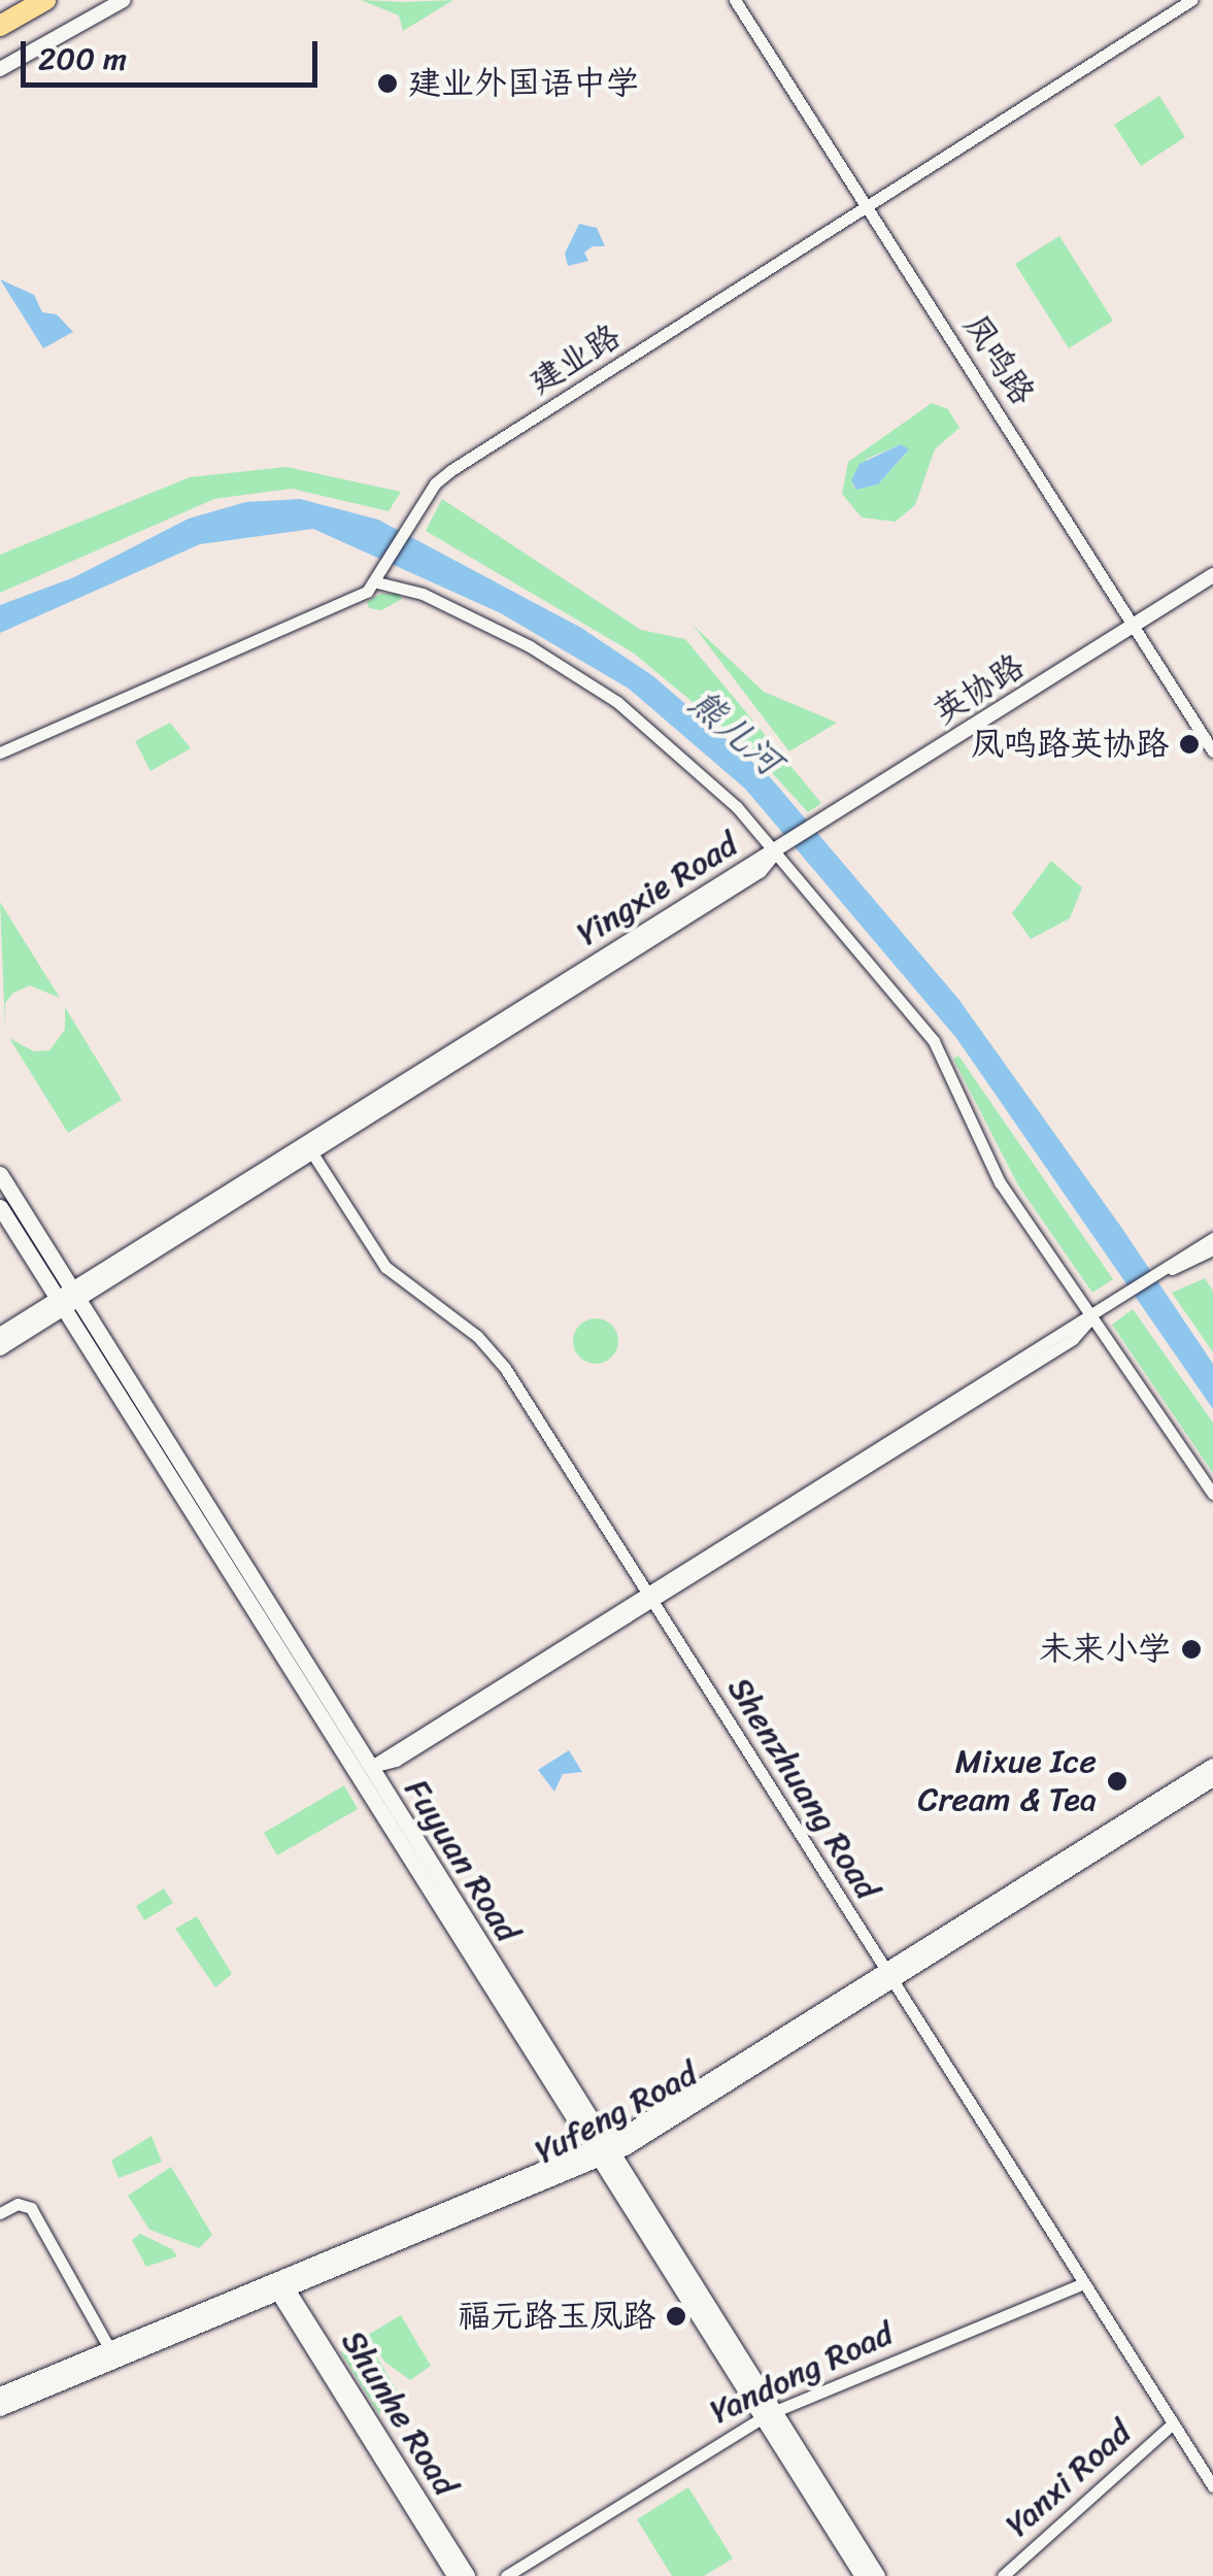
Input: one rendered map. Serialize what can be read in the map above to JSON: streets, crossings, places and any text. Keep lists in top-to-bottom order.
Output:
{
  "streets": {
    "main road": ["Fuyuan Road"],
    "street": [
      "建业路",
      "凤鸣路",
      "英协路",
      "Yingxie Road",
      "Shenzhuang Road",
      "Yufeng Road",
      "Yandong Road",
      "Shunhe Road",
      "Yanxi Road"
    ]
  },
  "crossings": [
    ["建业路", "凤鸣路"],
    ["凤鸣路", "英协路"],
    ["英协路", "Yingxie Road"],
    ["Yingxie Road", "Shenzhuang Road"],
    ["Yingxie Road", "Fuyuan Road"],
    ["Shenzhuang Road", "Yufeng Road"],
    ["Shenzhuang Road", "Yandong Road"],
    ["Shenzhuang Road", "Yanxi Road"],
    ["Fuyuan Road", "Yufeng Road"],
    ["Fuyuan Road", "Yandong Road"],
    ["Yufeng Road", "Shunhe Road"]
  ],
  "water": ["熊儿河"],
  "places": [
    "建业外国语中学",
    "凤鸣路英协路",
    "未来小学",
    "Mixue Ice Cream & Tea",
    "福元路玉凤路"
  ],
  "scale_bar": "200 m"
}
